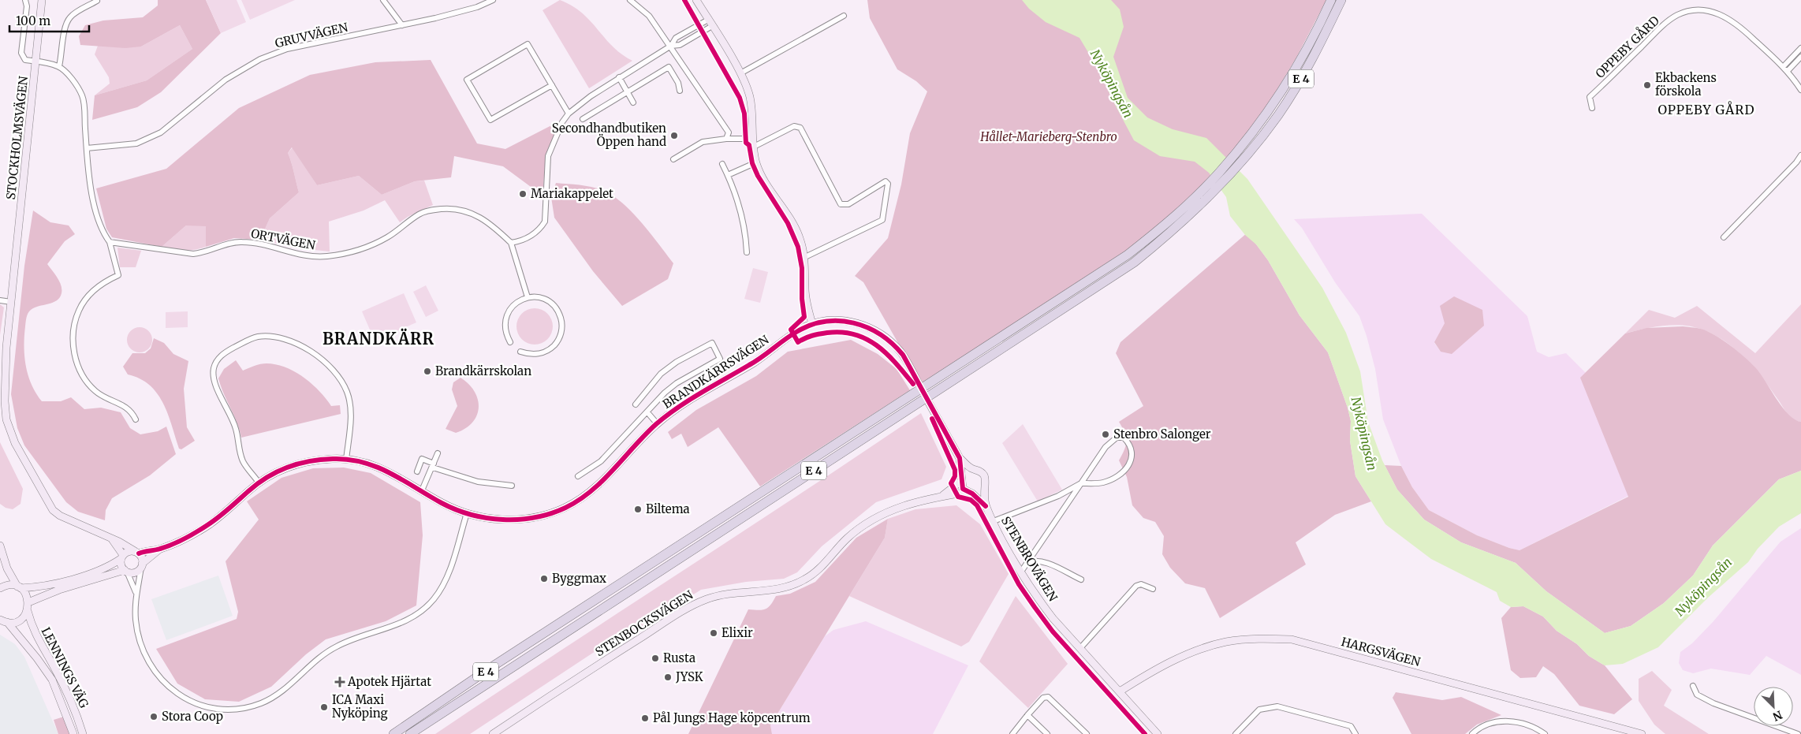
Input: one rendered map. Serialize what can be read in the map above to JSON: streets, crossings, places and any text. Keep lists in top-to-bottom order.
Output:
{
  "streets": {
    "highway": ["E 4"],
    "street": [
      "GRUVVÄGEN",
      "OPPEBY GÅRD",
      "STOCKHOLMSVÄGEN",
      "ORTVÄGEN",
      "BRANDKÄRRSVÄGEN",
      "STENBROVÄGEN",
      "STENBOCKSVÄGEN",
      "HARGSVÄGEN",
      "LENNINGS VÄG"
    ]
  },
  "crossings": [
    ["STENBROVÄGEN", "STENBOCKSVÄGEN"],
    ["STENBROVÄGEN", "HARGSVÄGEN"]
  ],
  "districts": ["OPPEBY GÅRD", "BRANDKÄRR"],
  "water": ["Nyköpingsån"],
  "parks": ["Hållet-Marieberg-Stenbro"],
  "places": {
    "other": [
      "Ekbackens förskola",
      "Secondhandbutiken Öppen hand",
      "Mariakappelet",
      "Brandkärrskolan",
      "Stenbro Salonger",
      "Biltema",
      "Byggmax",
      "Elixir",
      "Rusta",
      "JYSK",
      "ICA Maxi Nyköping",
      "Stora Coop",
      "Pål Jungs Hage köpcentrum"
    ],
    "health": ["Apotek Hjärtat"]
  },
  "scale_bar": "100 m",
  "north": "bottom right"
}
